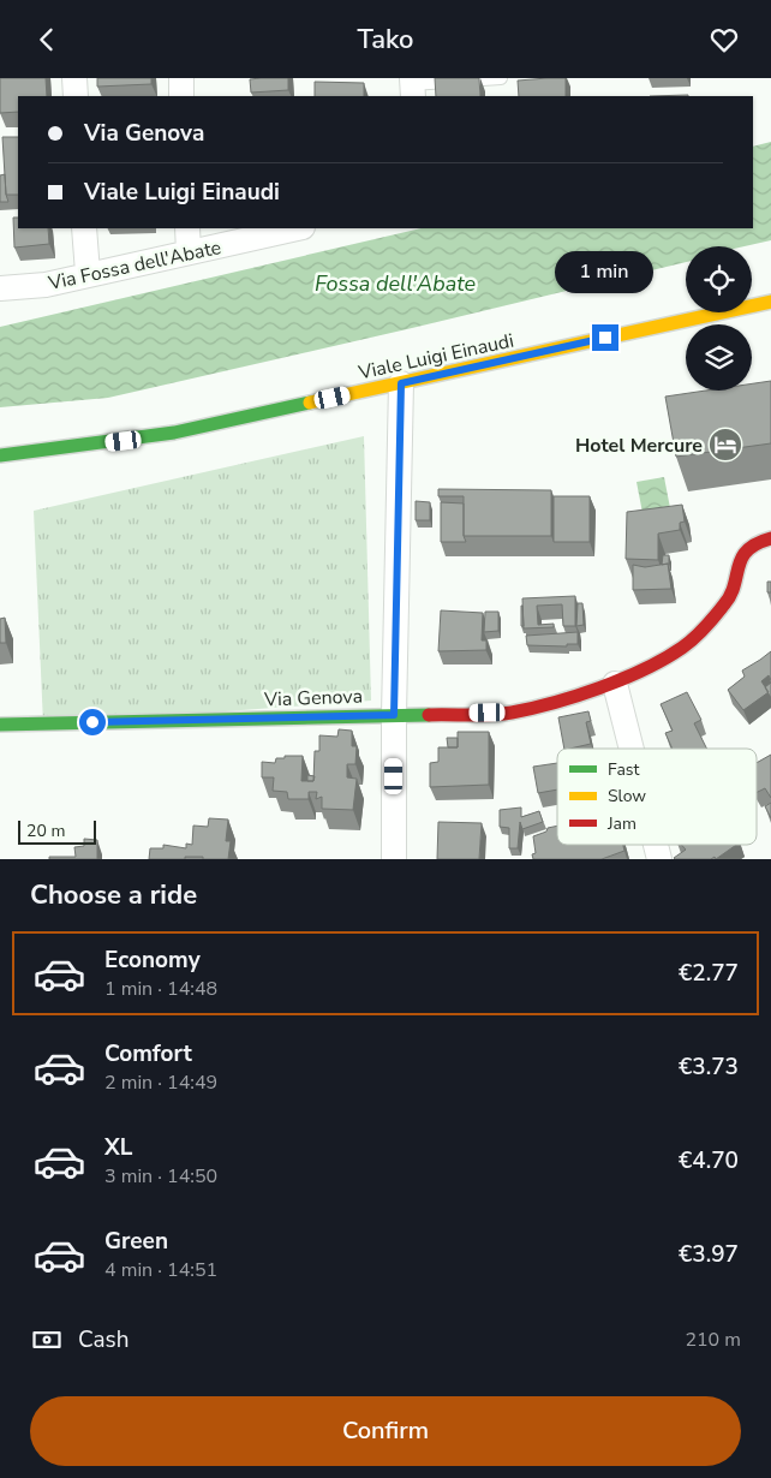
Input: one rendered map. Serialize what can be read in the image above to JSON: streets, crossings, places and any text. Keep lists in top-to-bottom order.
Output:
{
  "streets": {
    "street": ["Via Fossa dell'Abate", "Viale Luigi Einaudi", "Via Genova"]
  },
  "water": ["Fossa dell'Abate"],
  "places": {
    "hotel": ["Hotel Mercure"]
  },
  "legend": ["Fast", "Slow", "Jam"],
  "scale_bar": "20 m",
  "page": {
    "header": "Tako",
    "banner": ["Via Genova", "Viale Luigi Einaudi"],
    "bubble": "1 min",
    "scale": "20 m",
    "heading": "Choose a ride",
    "list": [
      {
        "name": "Economy",
        "note": "1 min · 14:48",
        "value": "€2.77"
      },
      {
        "name": "Comfort",
        "note": "2 min · 14:49",
        "value": "€3.73"
      },
      {
        "name": "XL",
        "note": "3 min · 14:50",
        "value": "€4.70"
      },
      {
        "name": "Green",
        "note": "4 min · 14:51",
        "value": "€3.97"
      }
    ],
    "pay": ["Cash", "210 m"],
    "buttons": "Confirm"
  }
}
